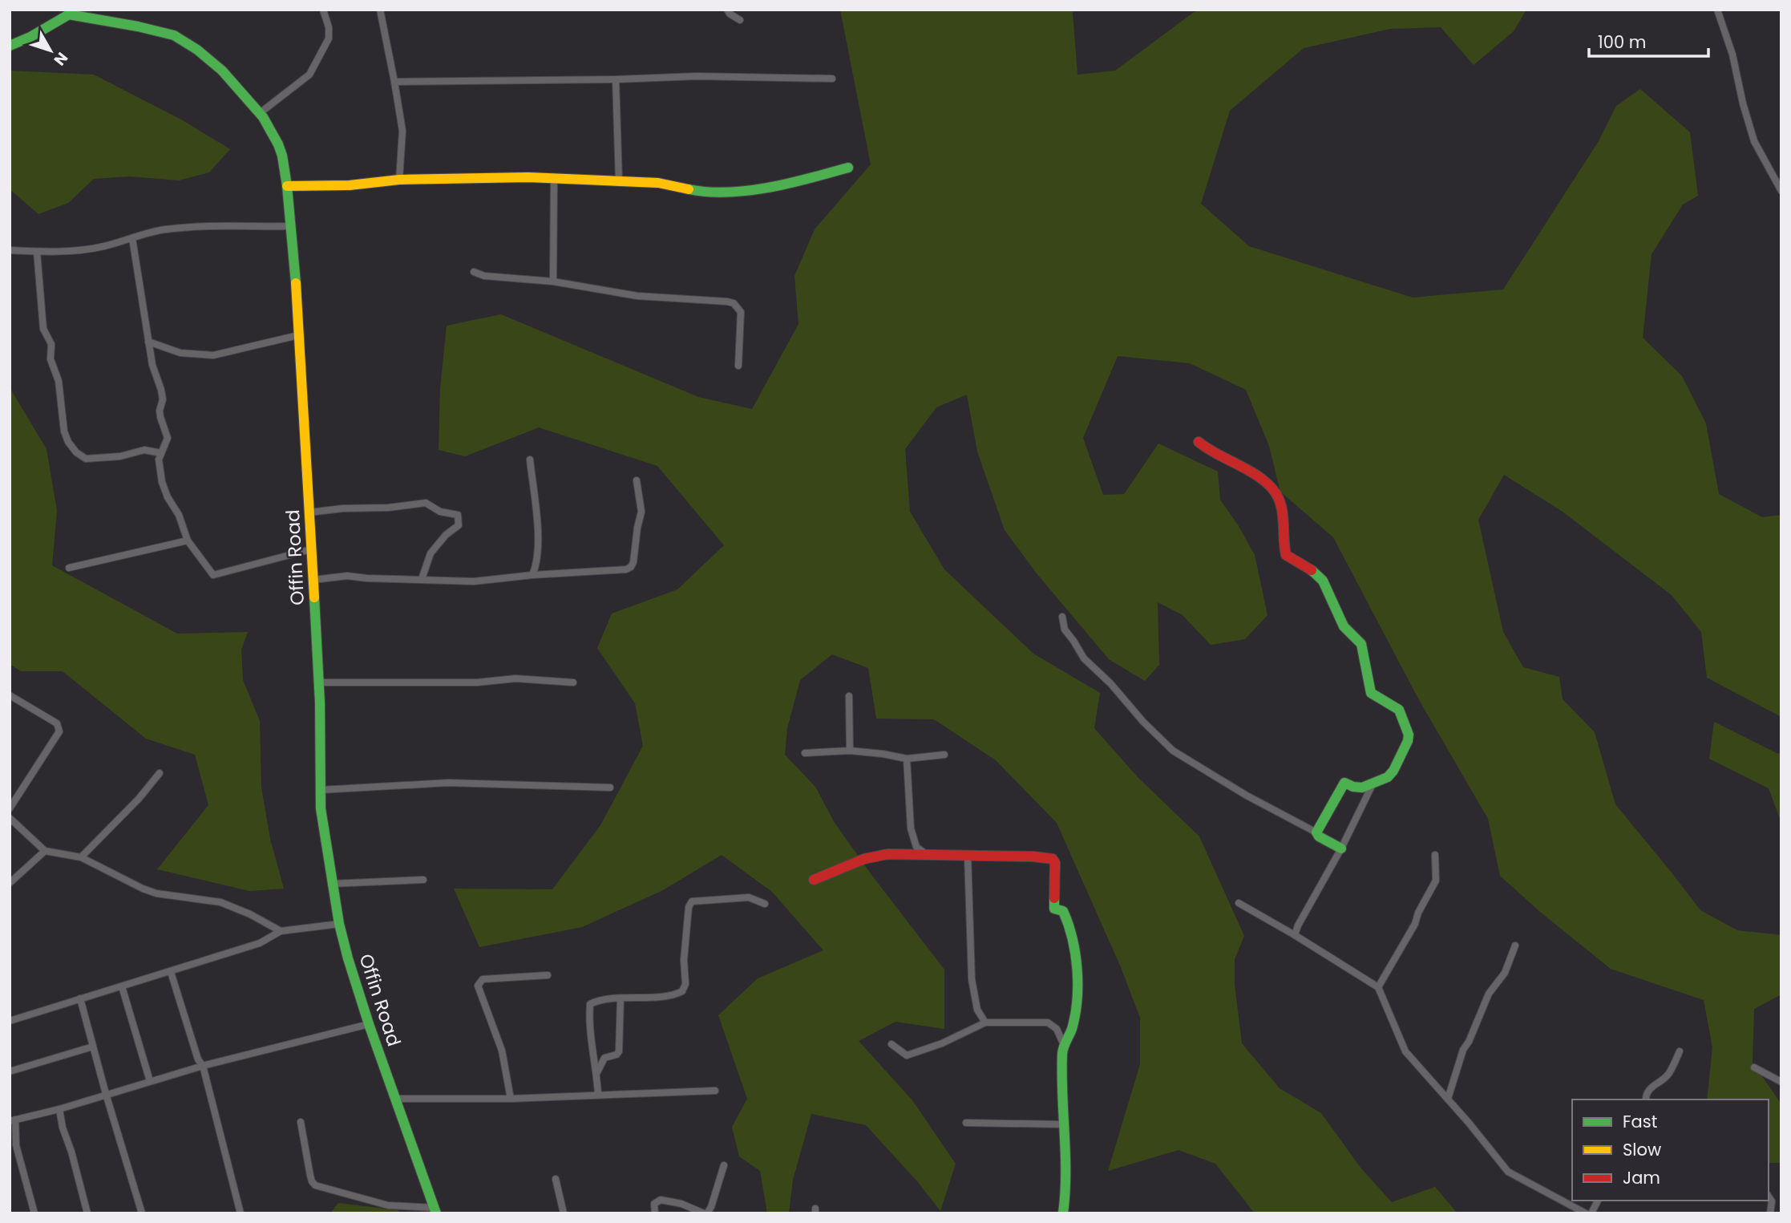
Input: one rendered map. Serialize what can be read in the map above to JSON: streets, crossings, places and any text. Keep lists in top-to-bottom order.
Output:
{
  "streets": {
    "street": ["Offin Road"]
  },
  "legend": ["Fast", "Slow", "Jam"],
  "scale_bar": "100 m",
  "north": "bottom right"
}
